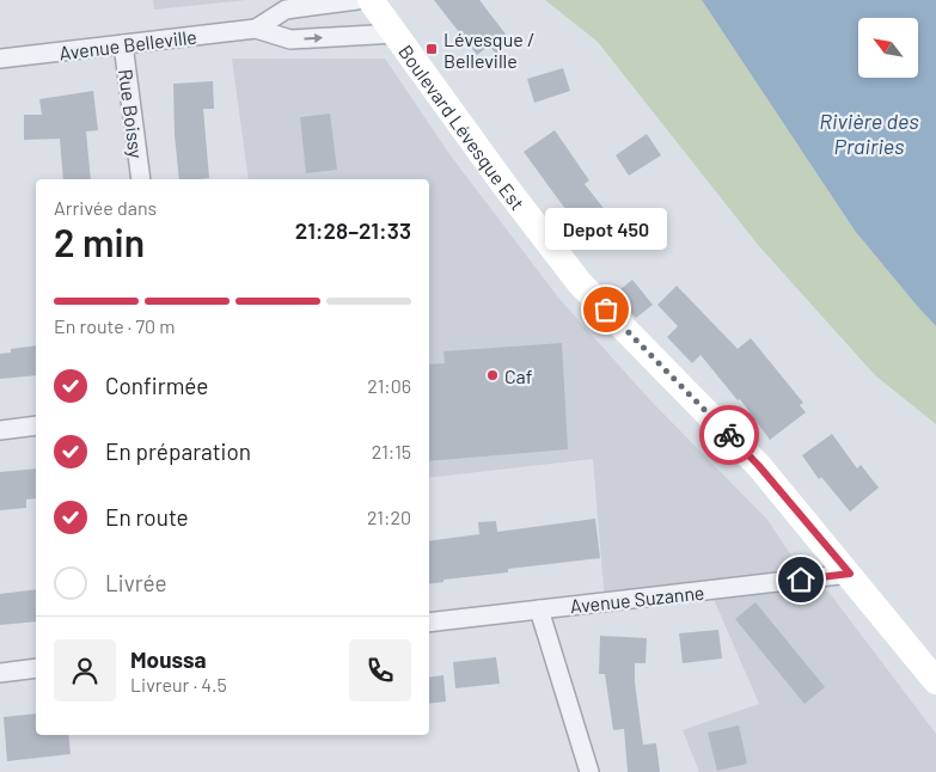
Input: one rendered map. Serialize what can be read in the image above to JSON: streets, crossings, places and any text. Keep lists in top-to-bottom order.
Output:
{
  "streets": {
    "street": [
      "Avenue Belleville",
      "Rue Boissy",
      "Boulevard Lévesque Est",
      "Avenue Suzanne"
    ]
  },
  "crossings": [
    ["Avenue Belleville", "Rue Boissy"],
    ["Avenue Belleville", "Boulevard Lévesque Est"],
    ["Boulevard Lévesque Est", "Avenue Suzanne"]
  ],
  "water": ["Rivière des Prairies"],
  "places": {
    "transit": ["Lévesque / Belleville"],
    "other": ["Depot 450", "Caf"]
  },
  "north": "top left",
  "page": {
    "heading": ["2 min", "Arrivée dans", "21:28–21:33"],
    "panel": ["Moussa", "Livreur · 4.5"],
    "bubble": "Depot 450",
    "bar": "En route · 70 m",
    "list": [
      ["Confirmée", "21:06"],
      ["En préparation", "21:15"],
      ["En route", "21:20"],
      "Livrée"
    ]
  }
}
